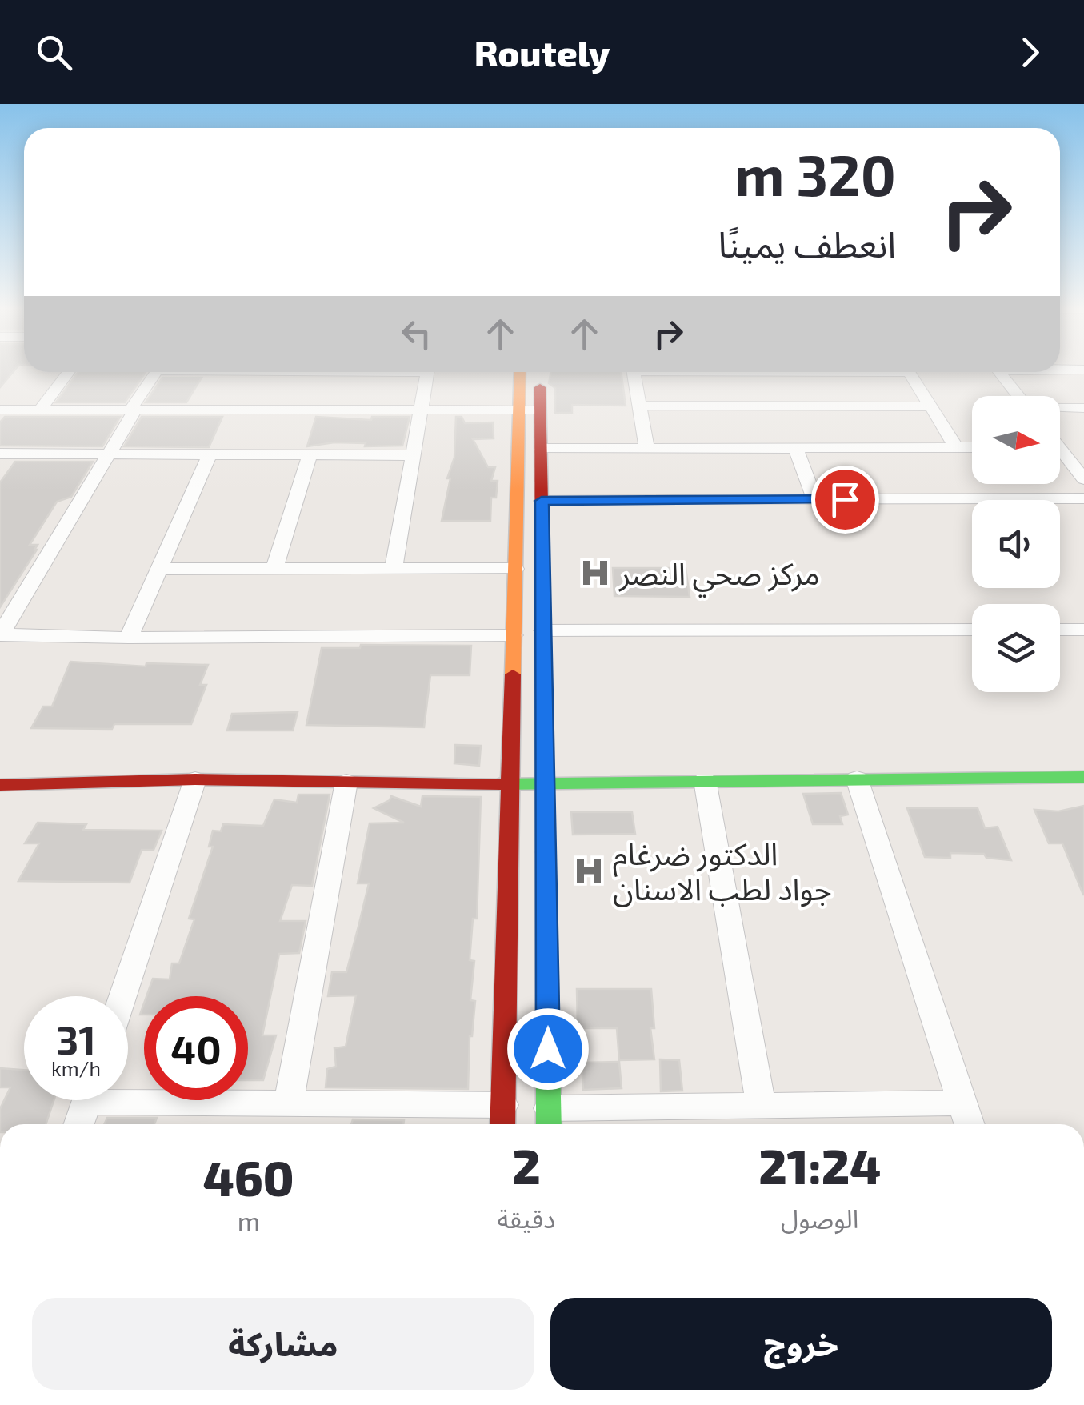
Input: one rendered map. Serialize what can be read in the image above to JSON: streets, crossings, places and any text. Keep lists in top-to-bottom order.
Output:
{
  "places": {
    "hospital": ["مركز صحي النصر", "الدكتور ضرغام جواد لطب الاسنان"]
  },
  "north": "right",
  "page": {
    "header": "Routely",
    "turn": ["320 m", "انعطف يمينًا"],
    "speed": "31 km/h",
    "limit": "40",
    "eta": [
      "21:24",
      "الوصول",
      "2",
      "دقيقة",
      "460",
      "m"
    ],
    "buttons": ["خروج", "مشاركة"]
  }
}
